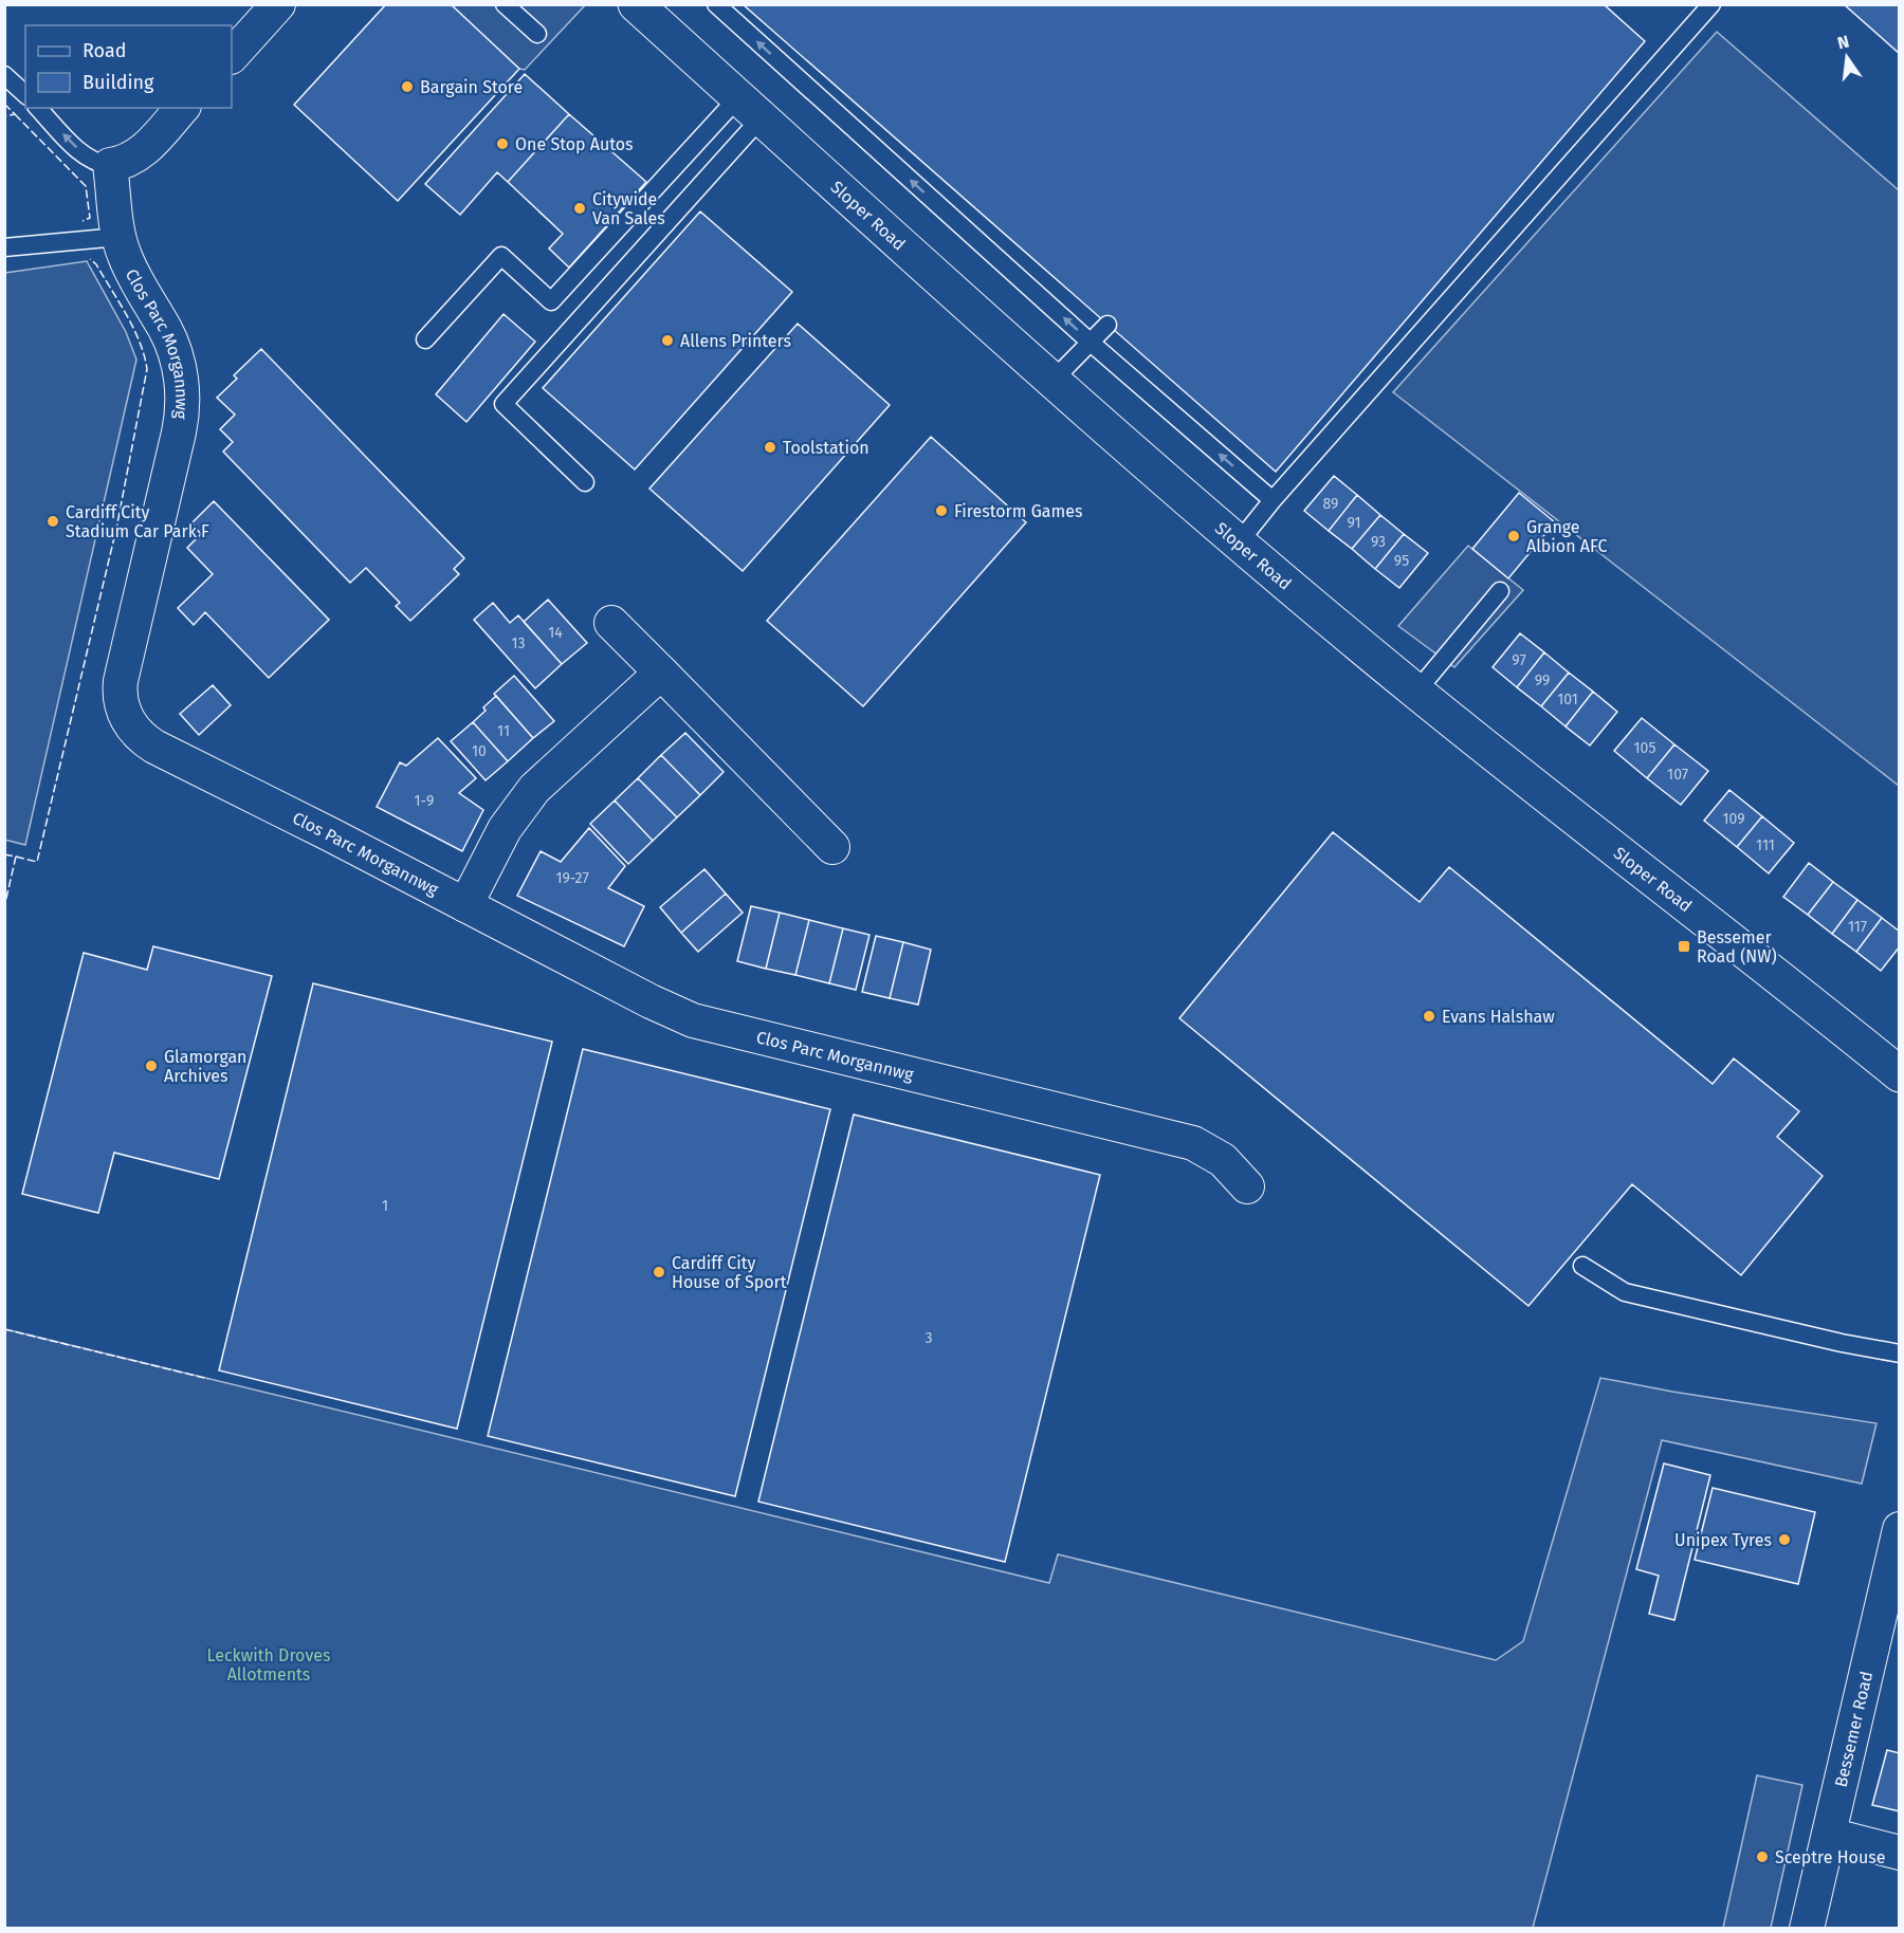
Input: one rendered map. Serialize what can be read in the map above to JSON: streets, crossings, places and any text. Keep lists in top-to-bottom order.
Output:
{
  "streets": {
    "street": ["Sloper Road", "Clos Parc Morgannwg", "Bessemer Road"]
  },
  "parks": ["Leckwith Droves Allotments"],
  "places": {
    "other": [
      "Bargain Store",
      "One Stop Autos",
      "Citywide Van Sales",
      "Allens Printers",
      "Toolstation",
      "Firestorm Games",
      "Cardiff City Stadium Car Park F",
      "Grange Albion AFC",
      "Evans Halshaw",
      "Glamorgan Archives",
      "Cardiff City House of Sport",
      "Unipex Tyres",
      "Sceptre House"
    ],
    "transit": ["Bessemer Road (NW)"]
  },
  "house_numbers": [
    "89",
    "91",
    "93",
    "95",
    "14",
    "13",
    "97",
    "99",
    "101",
    "11",
    "105",
    "10",
    "107",
    "1-9",
    "109",
    "111",
    "19-27",
    "117",
    "1",
    "3"
  ],
  "legend": ["Road", "Building"],
  "north": "top"
}
